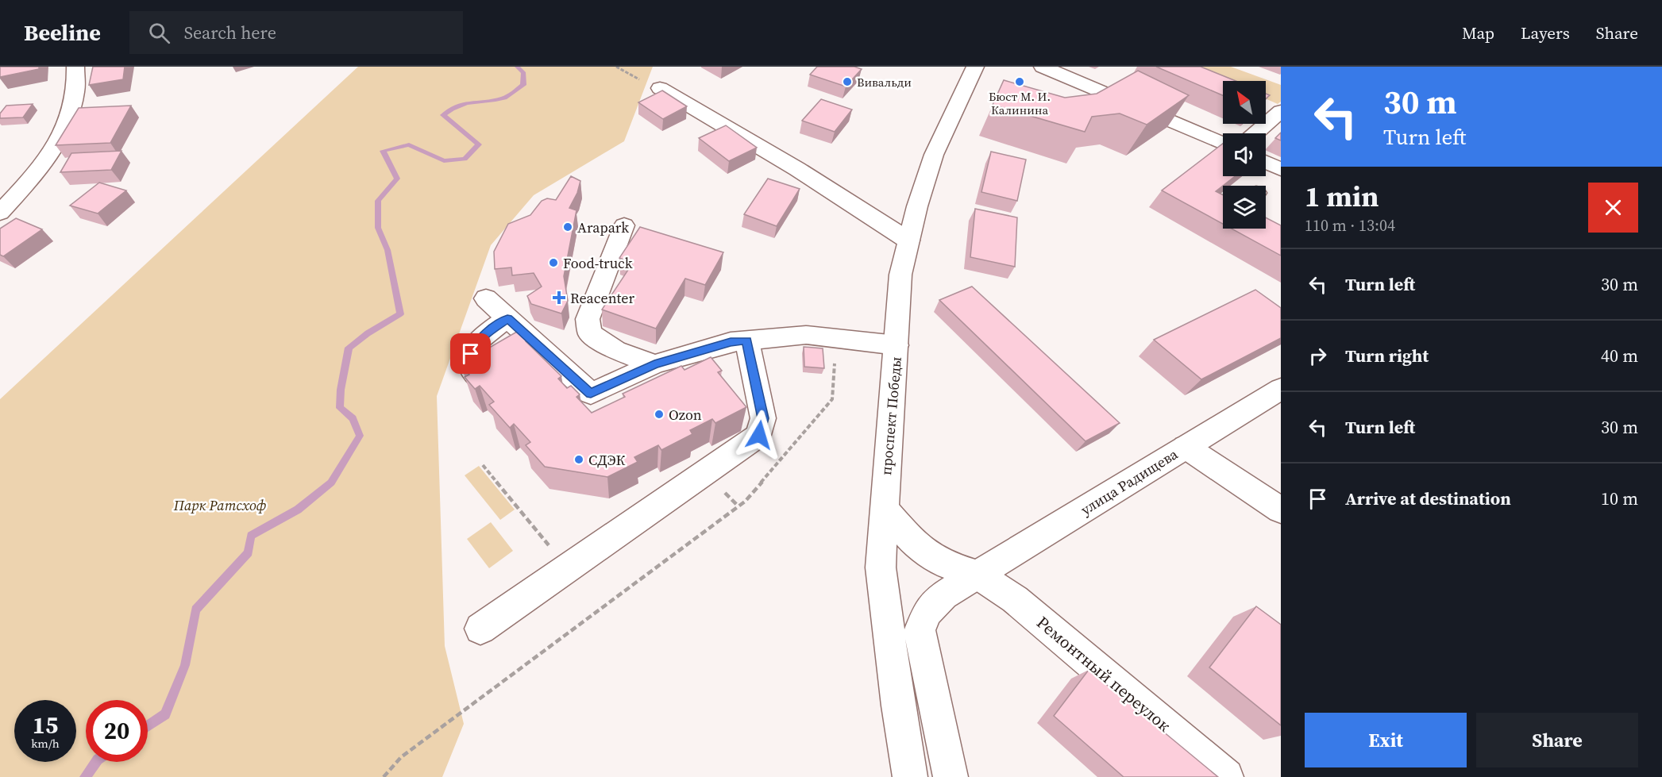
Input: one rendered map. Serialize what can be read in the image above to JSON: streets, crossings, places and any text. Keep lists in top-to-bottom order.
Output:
{
  "streets": {
    "main road": ["проспект Победы", "улица Радищева", "Ремонтный переулок"]
  },
  "crossings": [
    ["улица Радищева", "Ремонтный переулок"]
  ],
  "parks": ["Парк Ратсхоф"],
  "places": {
    "other": [
      "Вивальди",
      "Бюст М. И. Калинина",
      "Arapark",
      "Food-truck",
      "Ozon",
      "СДЭК"
    ],
    "health": ["Reacenter"]
  },
  "north": "top left",
  "page": {
    "header": "Beeline",
    "search": "Search here",
    "nav": ["Map", "Layers", "Share"],
    "turn": ["30 m", "Turn left"],
    "heading": ["1 min", "110 m · 13:04"],
    "list": [
      {
        "name": "Turn left",
        "value": "30 m"
      },
      {
        "name": "Turn right",
        "value": "40 m"
      },
      {
        "name": "Turn left",
        "value": "30 m"
      },
      {
        "name": "Arrive at destination",
        "value": "10 m"
      }
    ],
    "speed": "15 km/h",
    "limit": "20",
    "buttons": ["Exit", "Share"]
  }
}
